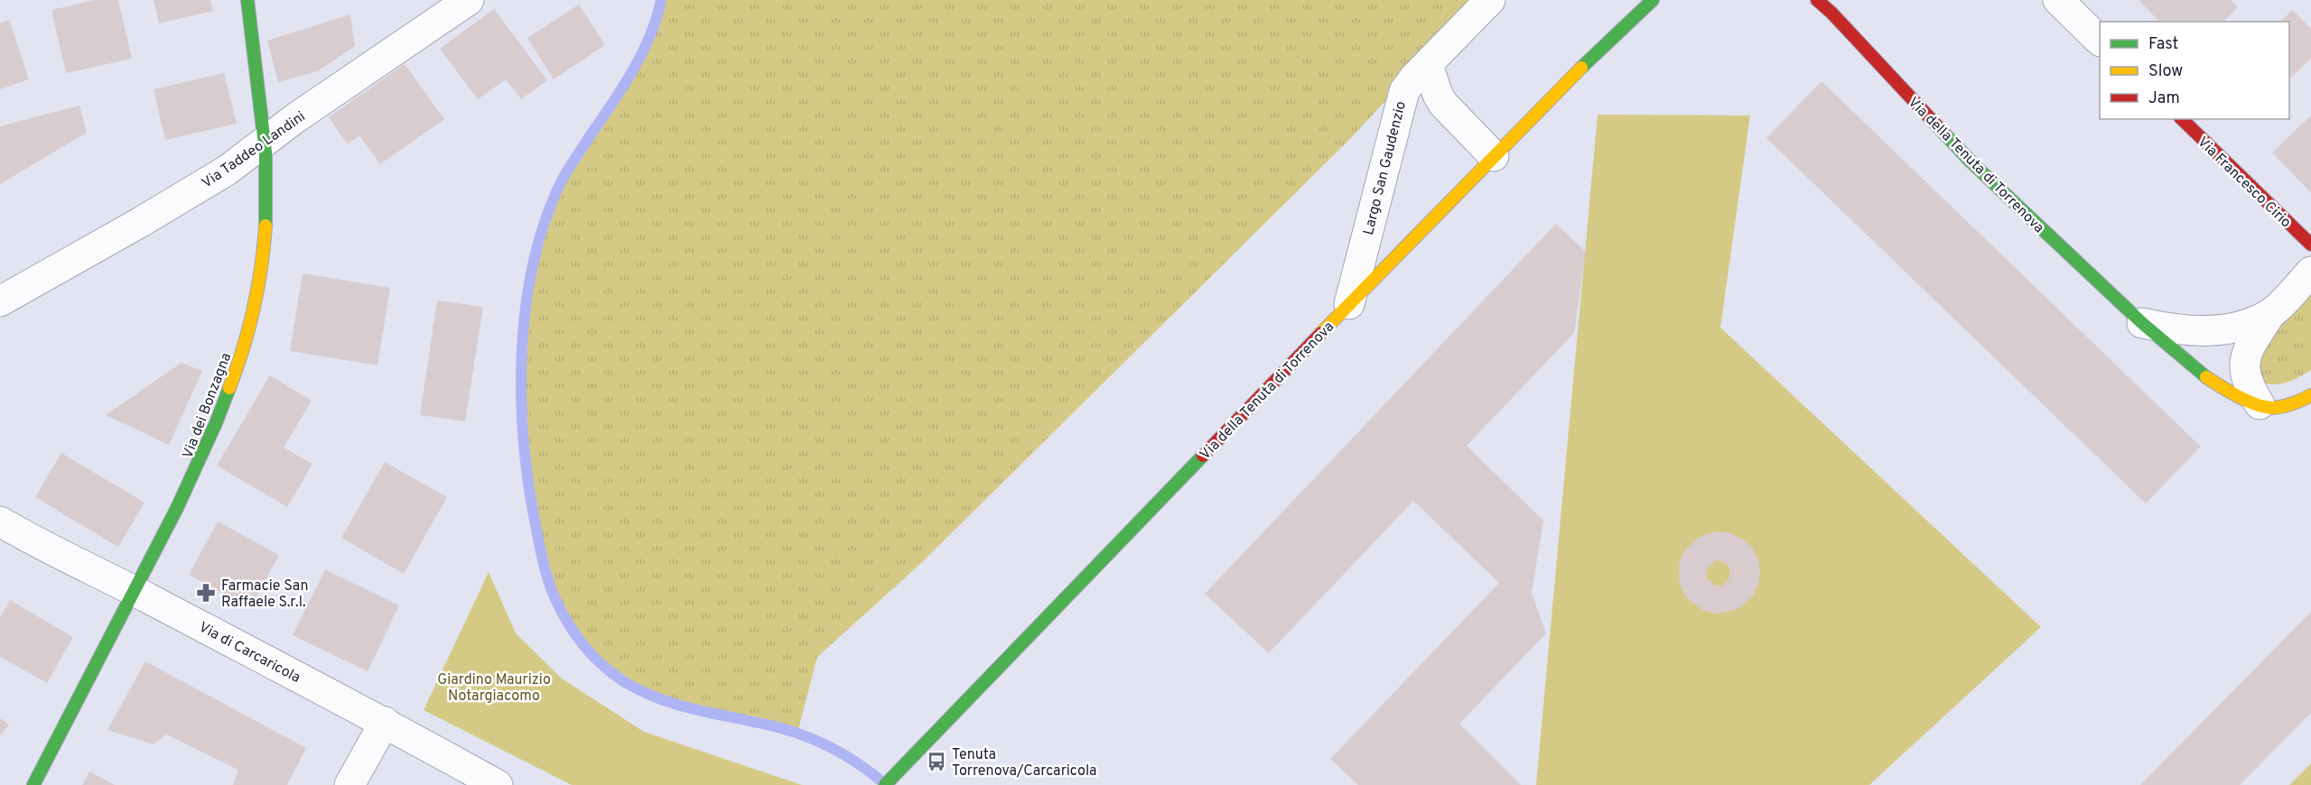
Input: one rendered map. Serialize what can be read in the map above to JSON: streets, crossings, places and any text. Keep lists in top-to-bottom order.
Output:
{
  "streets": {
    "street": [
      "Via Taddeo Landini",
      "Via della Tenuta di Torrenova",
      "Largo San Gaudenzio",
      "Via Francesco Cirio",
      "Via dei Bonzagna",
      "Via di Carcaricola"
    ]
  },
  "crossings": [
    ["Via Taddeo Landini", "Via dei Bonzagna"],
    ["Via della Tenuta di Torrenova", "Largo San Gaudenzio"],
    ["Via dei Bonzagna", "Via di Carcaricola"]
  ],
  "parks": ["Giardino Maurizio Notargiacomo"],
  "places": {
    "pharmacy": ["Farmacie San Raffaele S.r.l."],
    "bus stop": ["Tenuta Torrenova/Carcaricola"]
  },
  "legend": ["Fast", "Slow", "Jam"]
}
